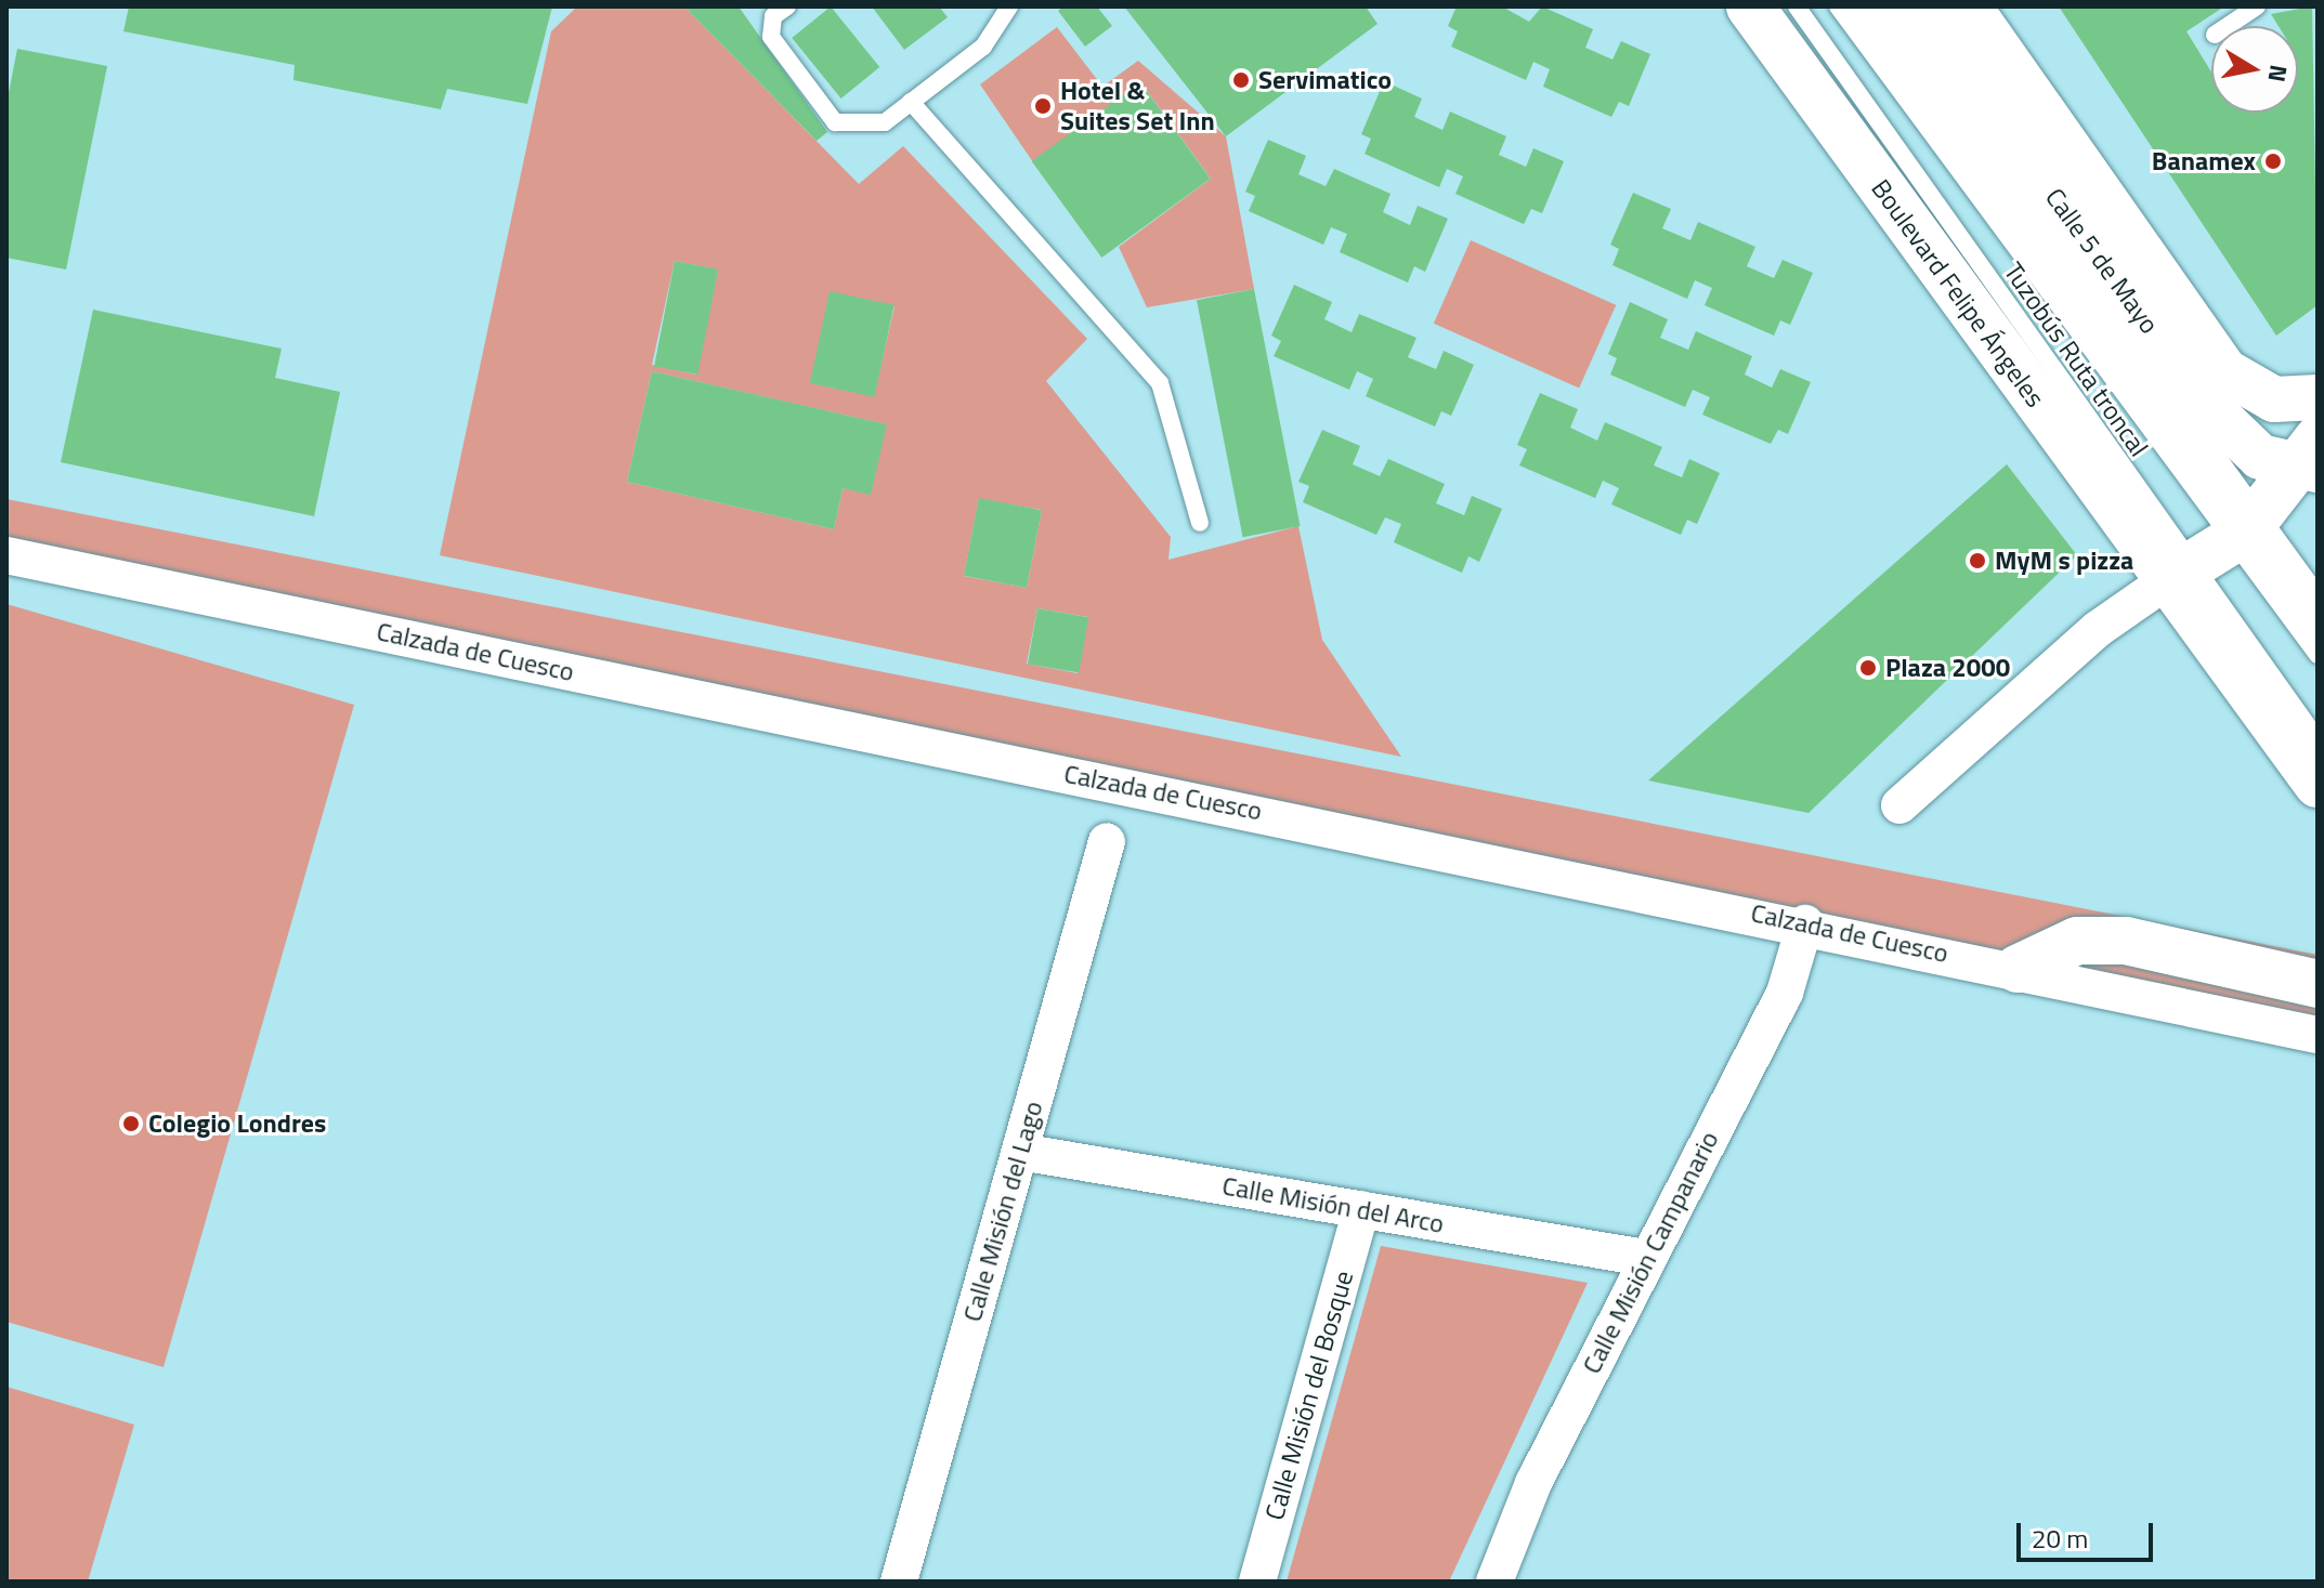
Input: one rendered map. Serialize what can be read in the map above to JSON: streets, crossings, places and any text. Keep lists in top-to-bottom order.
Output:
{
  "streets": {
    "main road": ["Boulevard Felipe Ángeles"],
    "street": [
      "Calle 5 de Mayo",
      "Calzada de Cuesco",
      "Calle Misión del Arco",
      "Calle Misión del Lago",
      "Calle Misión Campanario",
      "Calle Misión del Bosque"
    ],
    "lane": ["Tuzobús Ruta troncal"]
  },
  "crossings": [
    ["Boulevard Felipe Ángeles", "Tuzobús Ruta troncal"],
    ["Calzada de Cuesco", "Calle Misión Campanario"],
    ["Calle Misión del Arco", "Calle Misión del Lago"],
    ["Calle Misión del Arco", "Calle Misión Campanario"],
    ["Calle Misión del Arco", "Calle Misión del Bosque"]
  ],
  "places": [
    "Servimatico",
    "Hotel & Suites Set Inn",
    "Banamex",
    "MyM s pizza",
    "Plaza 2000",
    "Colegio Londres"
  ],
  "scale_bar": "20 m",
  "north": "right"
}
